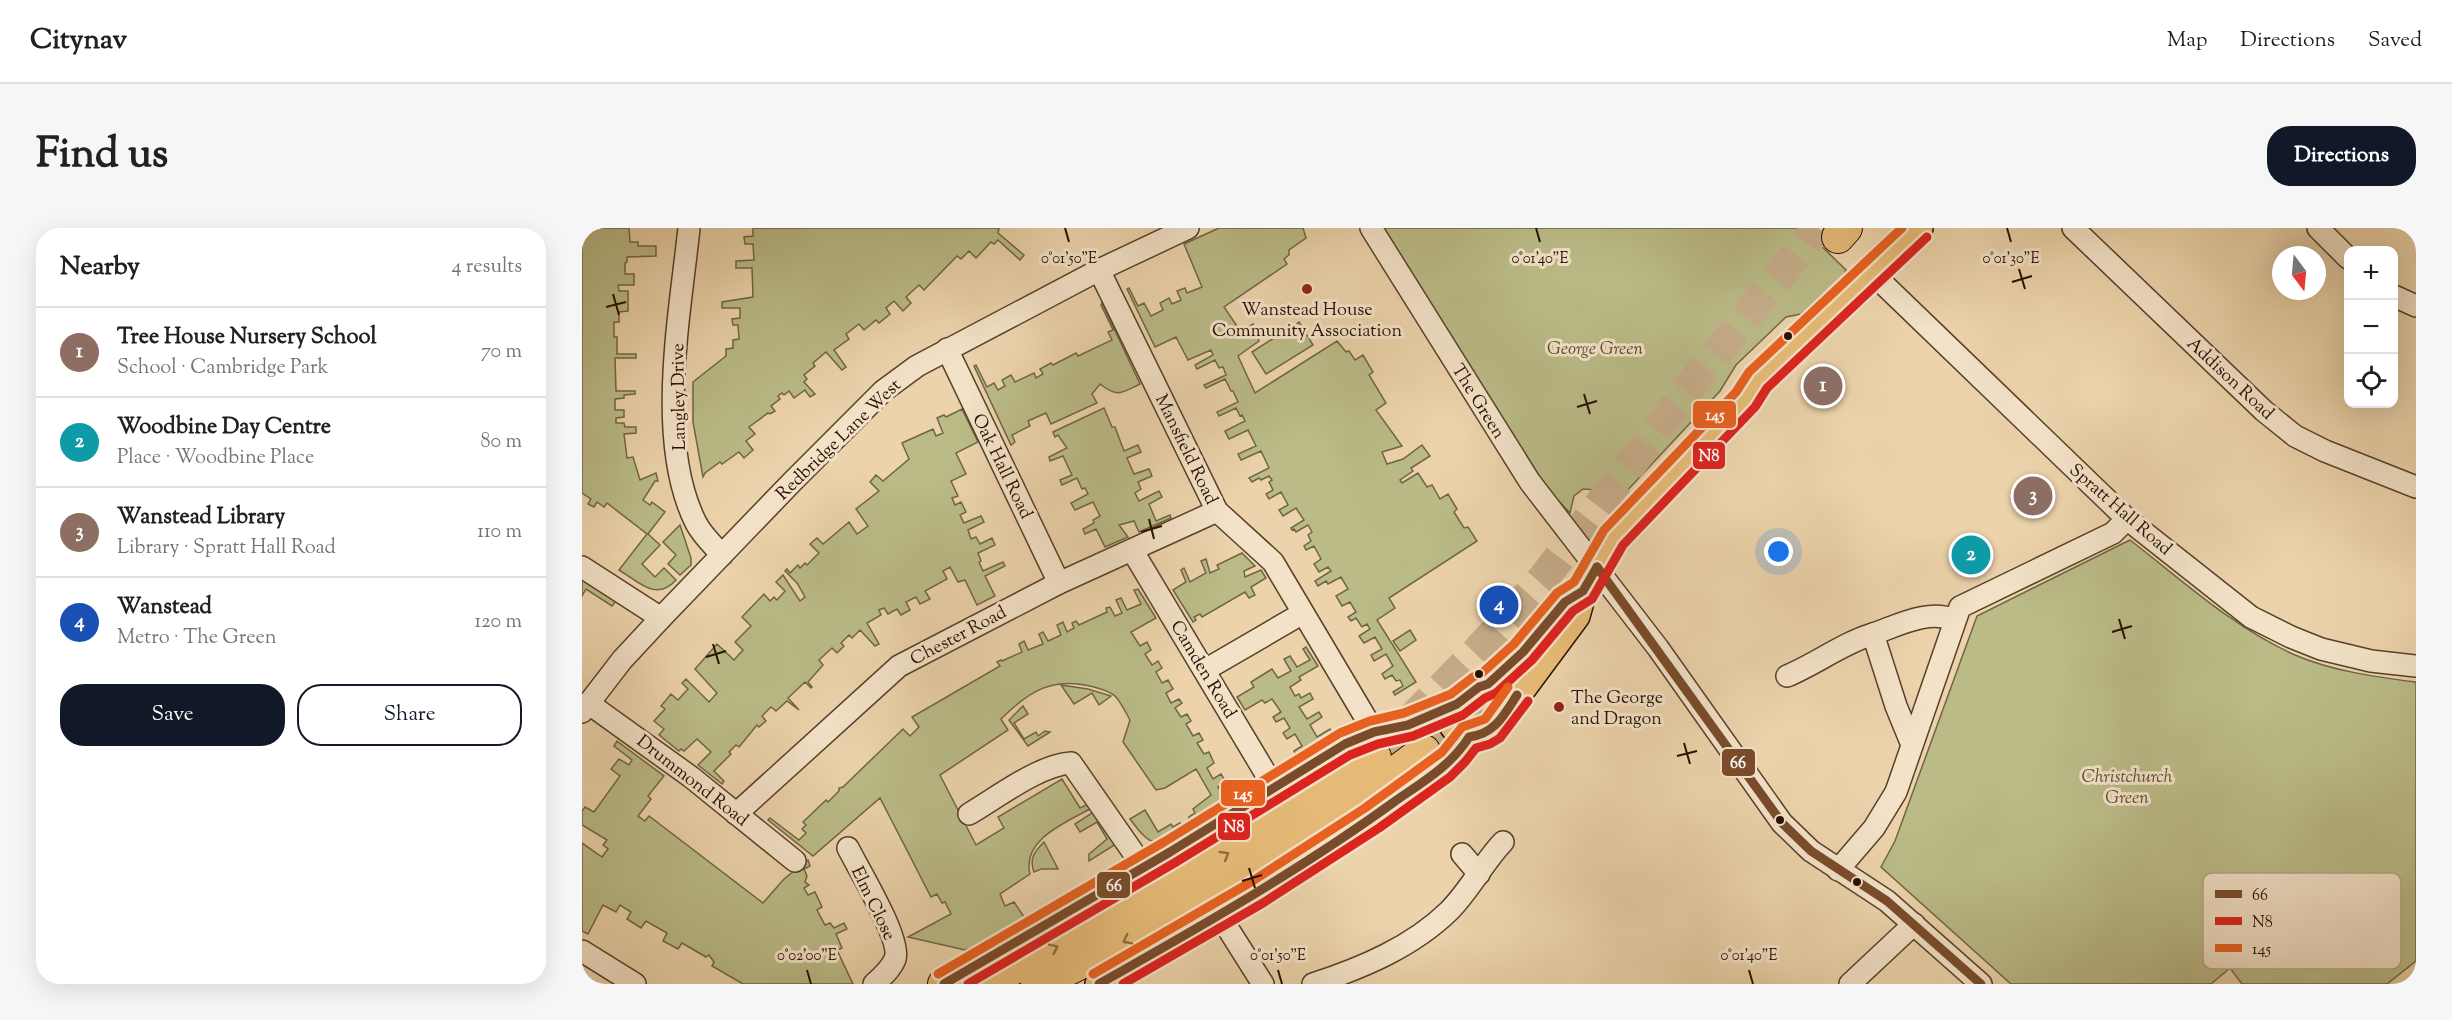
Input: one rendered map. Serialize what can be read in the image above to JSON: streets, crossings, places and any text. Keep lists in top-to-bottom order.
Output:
{
  "streets": {
    "street": [
      "Addison Road",
      "Langley Drive",
      "The Green",
      "Redbridge Lane West",
      "Mansfield Road",
      "Oak Hall Road",
      "Spratt Hall Road",
      "Chester Road",
      "Camden Road",
      "Drummond Road",
      "Elm Close"
    ]
  },
  "crossings": [
    ["Langley Drive", "Redbridge Lane West"],
    ["Redbridge Lane West", "Mansfield Road"],
    ["Redbridge Lane West", "Oak Hall Road"],
    ["Redbridge Lane West", "Drummond Road"],
    ["Mansfield Road", "Chester Road"],
    ["Oak Hall Road", "Chester Road"],
    ["Chester Road", "Camden Road"],
    ["Chester Road", "Drummond Road"]
  ],
  "parks": ["George Green", "Christchurch Green"],
  "places": ["Wanstead House Community Association", "The George and Dragon"],
  "lines": ["transit line 145", "transit line N8", "transit line 66"],
  "legend": ["66", "N8", "145"],
  "north": "bottom",
  "page": {
    "header": "Citynav",
    "nav": ["Map", "Directions", "Saved"],
    "title": "Find us",
    "buttons": [
      "Directions",
      ["Save", "Share"]
    ],
    "heading": ["Nearby", "4 results"],
    "map_buttons": ["+", "−"],
    "list": [
      {
        "mark": "1",
        "name": "Tree House Nursery School",
        "note": "School · Cambridge Park",
        "value": "70 m"
      },
      {
        "mark": "2",
        "name": "Woodbine Day Centre",
        "note": "Place · Woodbine Place",
        "value": "80 m"
      },
      {
        "mark": "3",
        "name": "Wanstead Library",
        "note": "Library · Spratt Hall Road",
        "value": "110 m"
      },
      {
        "mark": "4",
        "name": "Wanstead",
        "note": "Metro · The Green",
        "value": "120 m"
      }
    ],
    "pins": [
      "1",
      "3",
      "2",
      "4"
    ]
  },
  "coordinates": [
    "0°01'50\"E",
    "0°01'40\"E",
    "0°01'30\"E",
    "0°02'00\"E"
  ]
}
